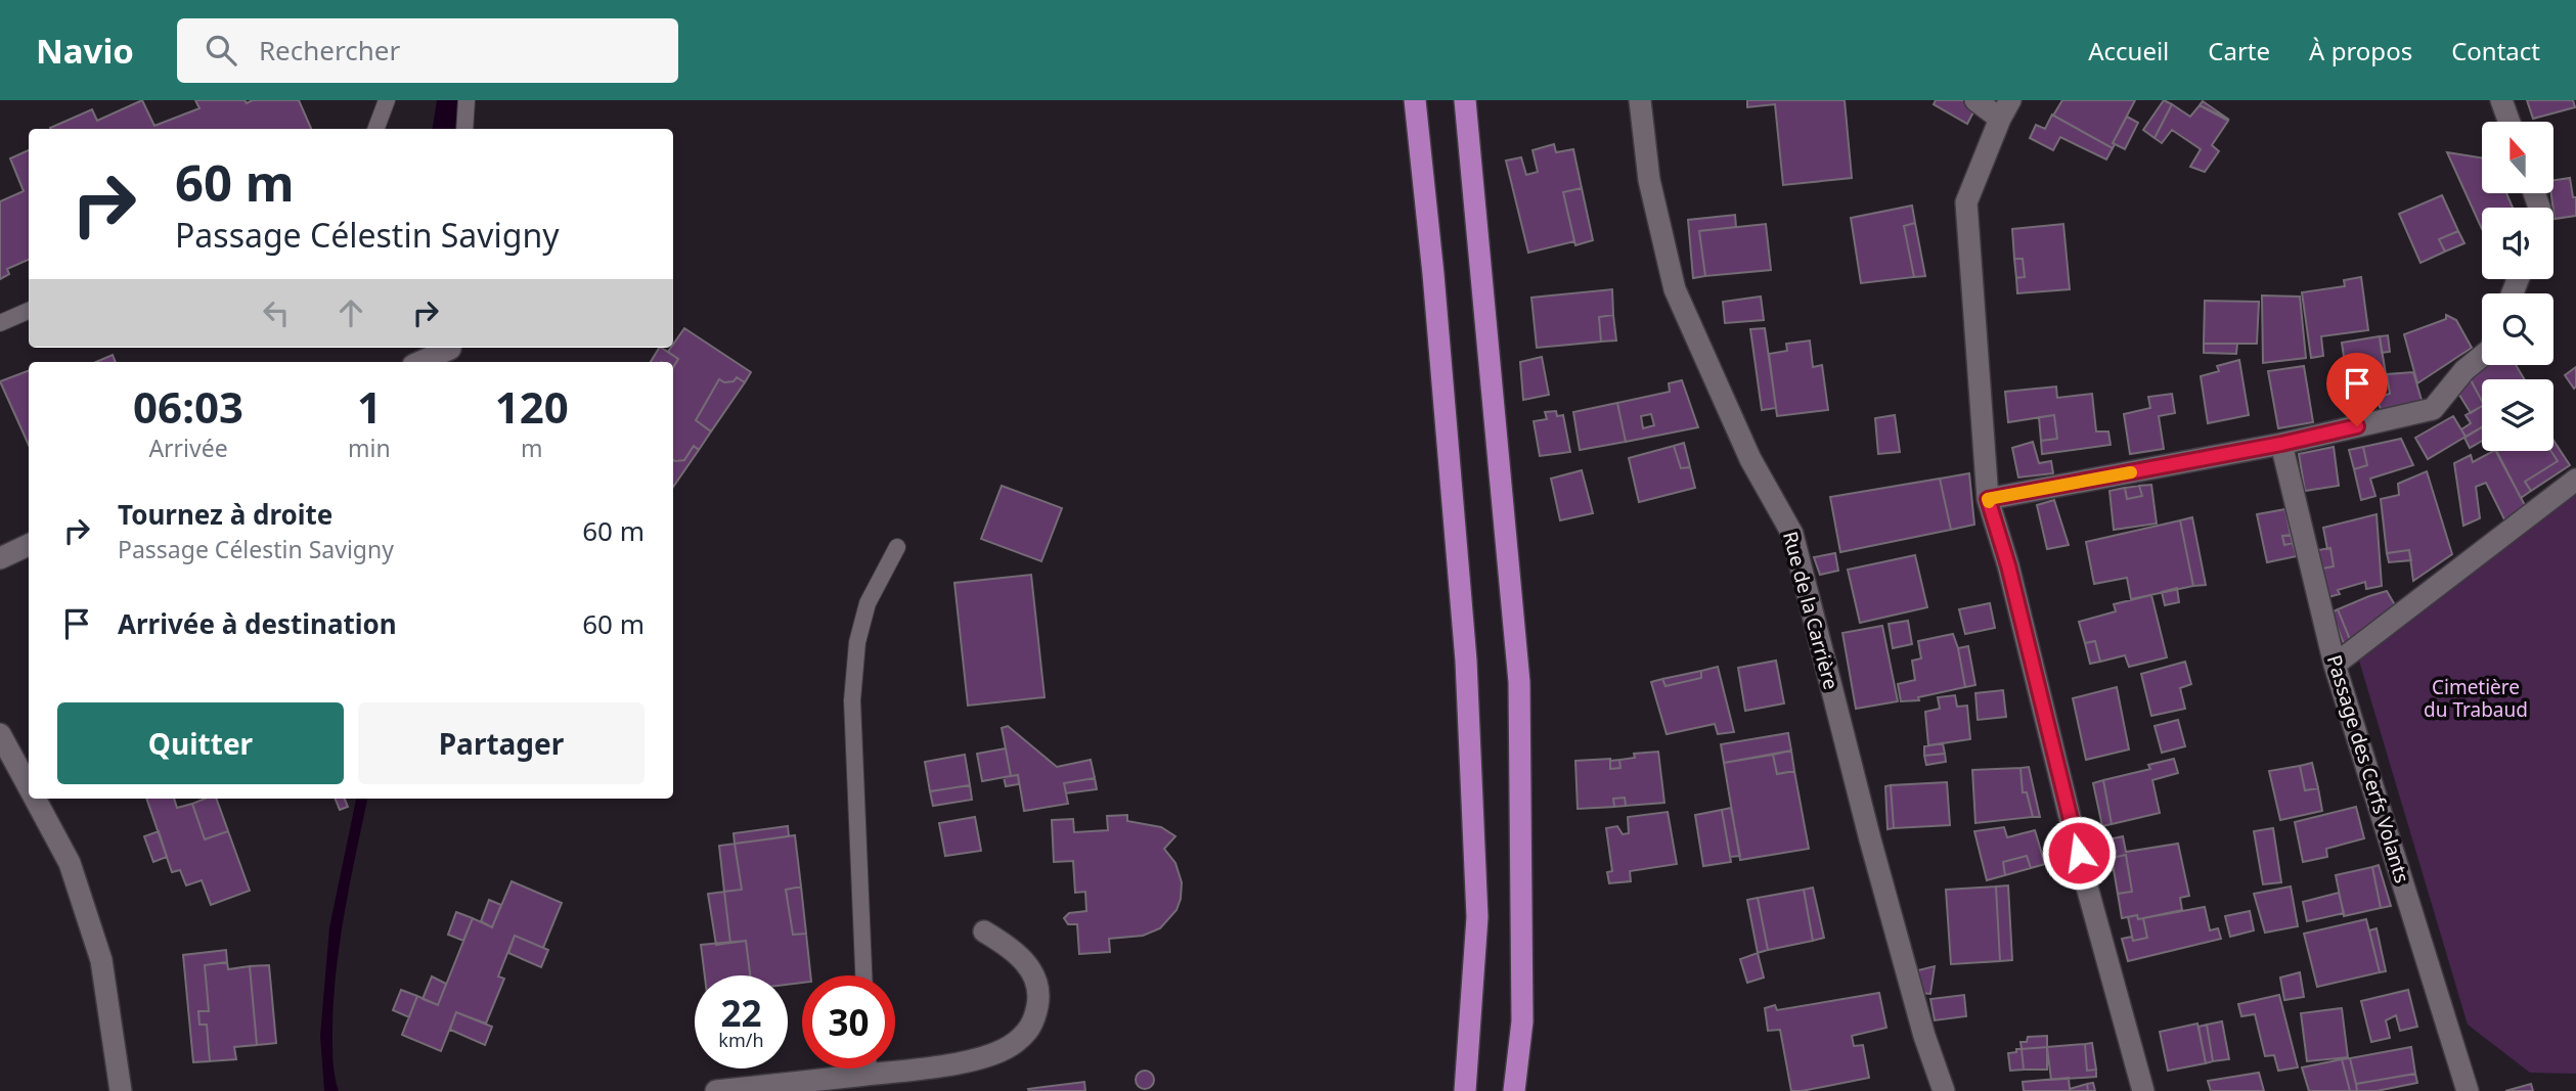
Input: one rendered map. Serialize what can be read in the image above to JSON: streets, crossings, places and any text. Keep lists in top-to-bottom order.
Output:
{
  "streets": {
    "street": ["Rue de la Carrière", "Passage des Cerfs Volants"]
  },
  "parks": ["Cimetière du Trabaud"],
  "north": "top",
  "page": {
    "header": "Navio",
    "search": "Rechercher",
    "nav": [
      "Accueil",
      "Carte",
      "À propos",
      "Contact"
    ],
    "turn": ["60 m", "Passage Célestin Savigny"],
    "eta": [
      "06:03",
      "Arrivée",
      "1",
      "min",
      "120",
      "m"
    ],
    "list": [
      {
        "name": "Tournez à droite",
        "note": "Passage Célestin Savigny",
        "value": "60 m"
      },
      {
        "name": "Arrivée à destination",
        "value": "60 m"
      }
    ],
    "buttons": ["Quitter", "Partager"],
    "speed": "22 km/h",
    "limit": "30"
  }
}
